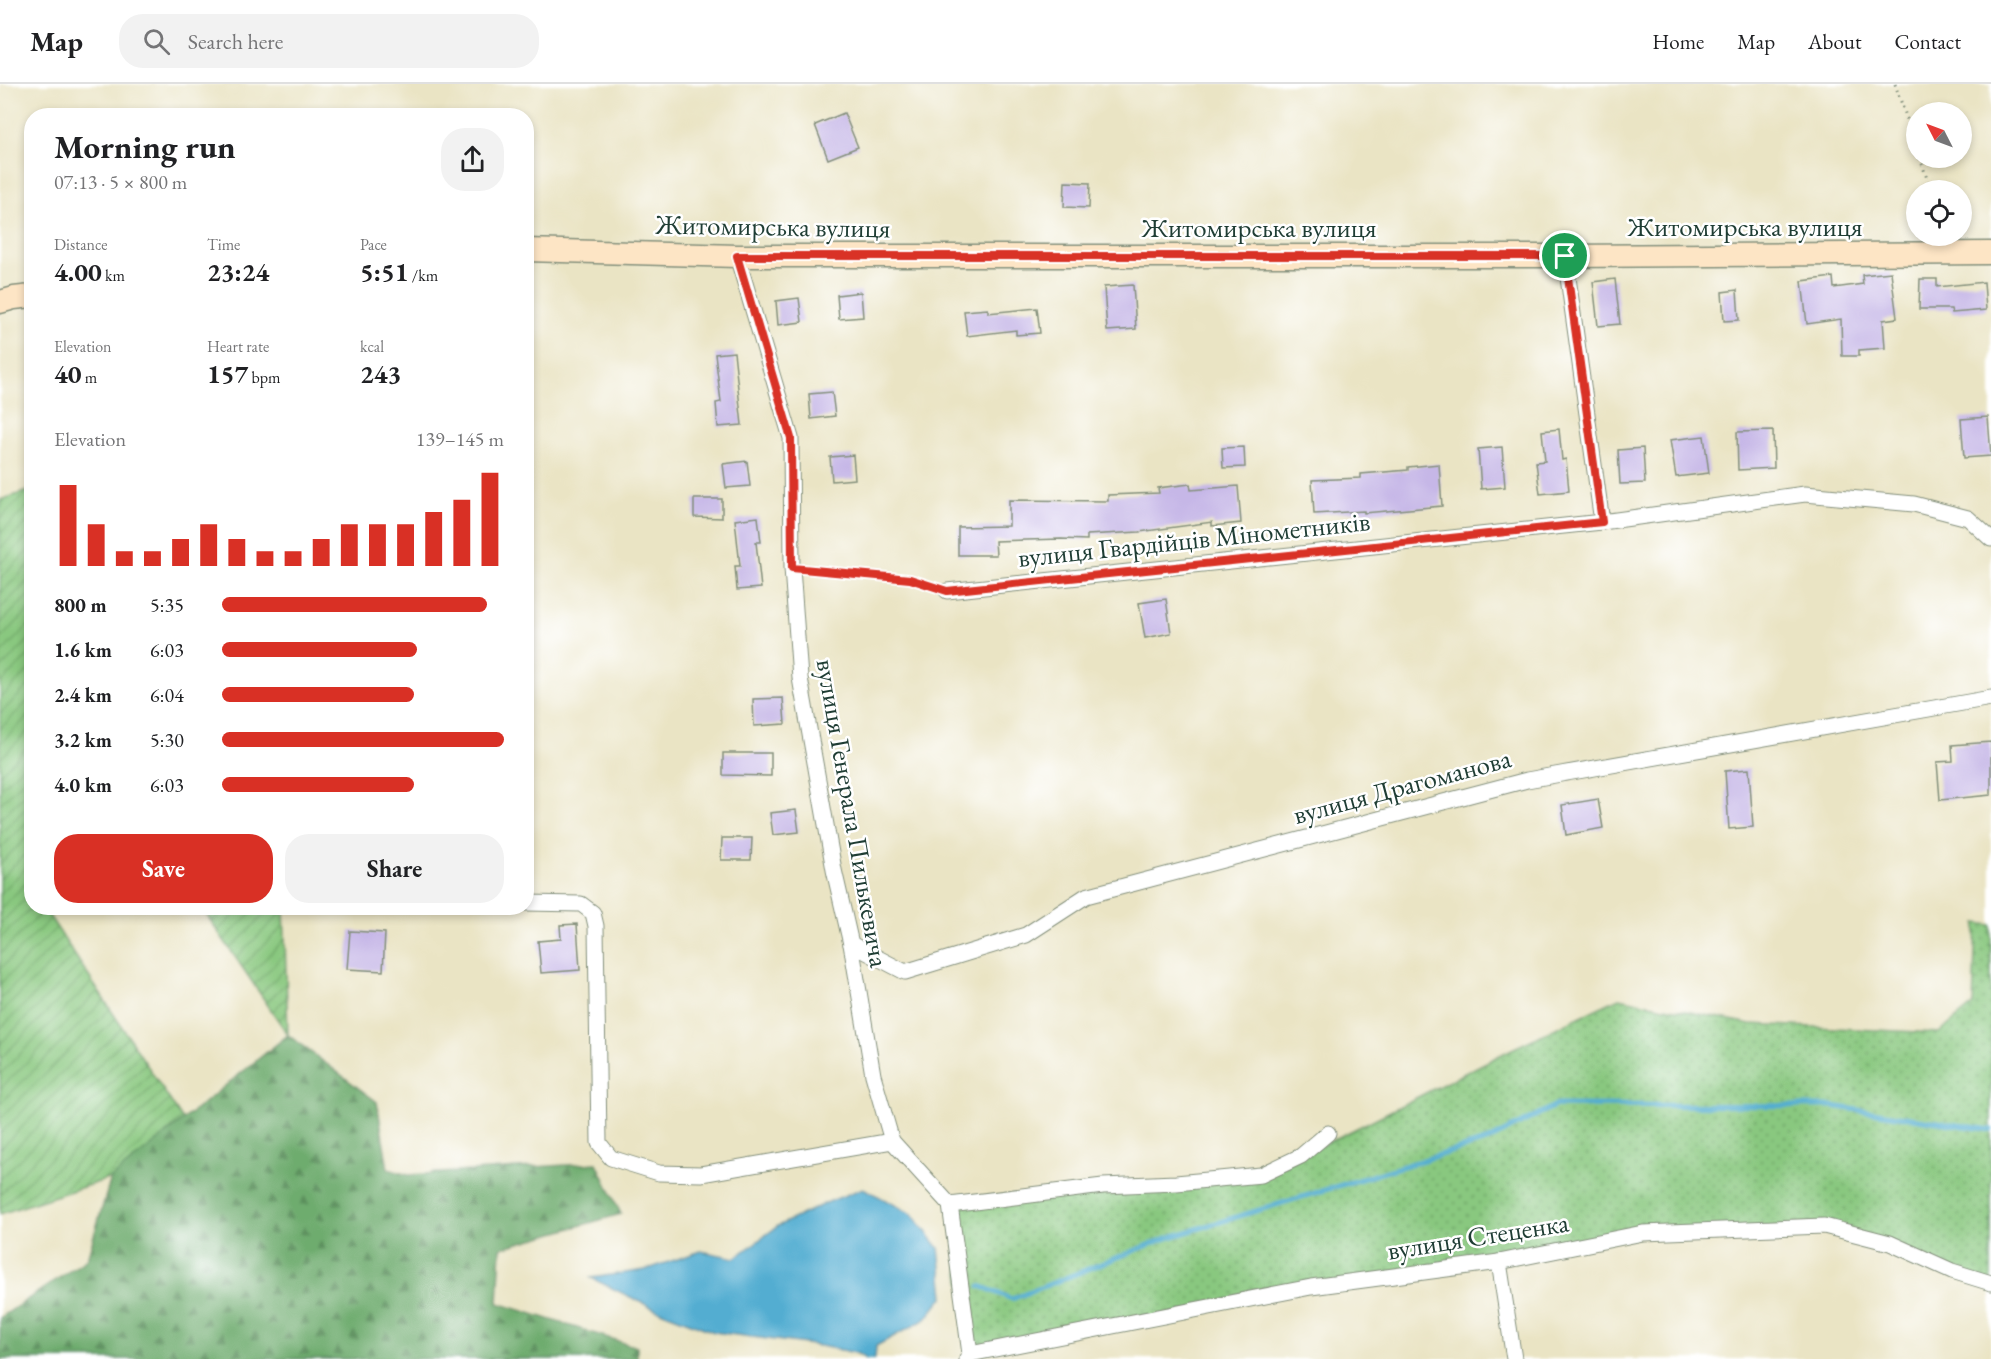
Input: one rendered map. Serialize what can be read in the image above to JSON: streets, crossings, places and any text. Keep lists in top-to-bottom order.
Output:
{
  "streets": {
    "main road": ["Житомирська вулиця"],
    "street": [
      "вулиця Гвардійців Мінометників",
      "вулиця Драгоманова",
      "вулиця Генерала Пилькевича",
      "вулиця Стеценка"
    ]
  },
  "crossings": [
    ["Житомирська вулиця", "вулиця Генерала Пилькевича"],
    ["вулиця Драгоманова", "вулиця Генерала Пилькевича"]
  ],
  "north": "top left",
  "page": {
    "header": "Map",
    "search": "Search here",
    "nav": [
      "Home",
      "Map",
      "About",
      "Contact"
    ],
    "heading": ["Morning run", "07:13 · 5 × 800 m"],
    "stats": [
      ["Distance", "4.00 km"],
      ["Time", "23:24"],
      ["Pace", "5:51 /km"],
      ["Elevation", "40 m"],
      ["Heart rate", "157 bpm"],
      ["kcal", "243"]
    ],
    "chart": ["Elevation", "139–145 m"],
    "list": [
      {
        "name": "800 m",
        "note": "5:35"
      },
      {
        "name": "1.6 km",
        "note": "6:03"
      },
      {
        "name": "2.4 km",
        "note": "6:04"
      },
      {
        "name": "3.2 km",
        "note": "5:30"
      },
      {
        "name": "4.0 km",
        "note": "6:03"
      }
    ],
    "buttons": ["Save", "Share"]
  }
}
